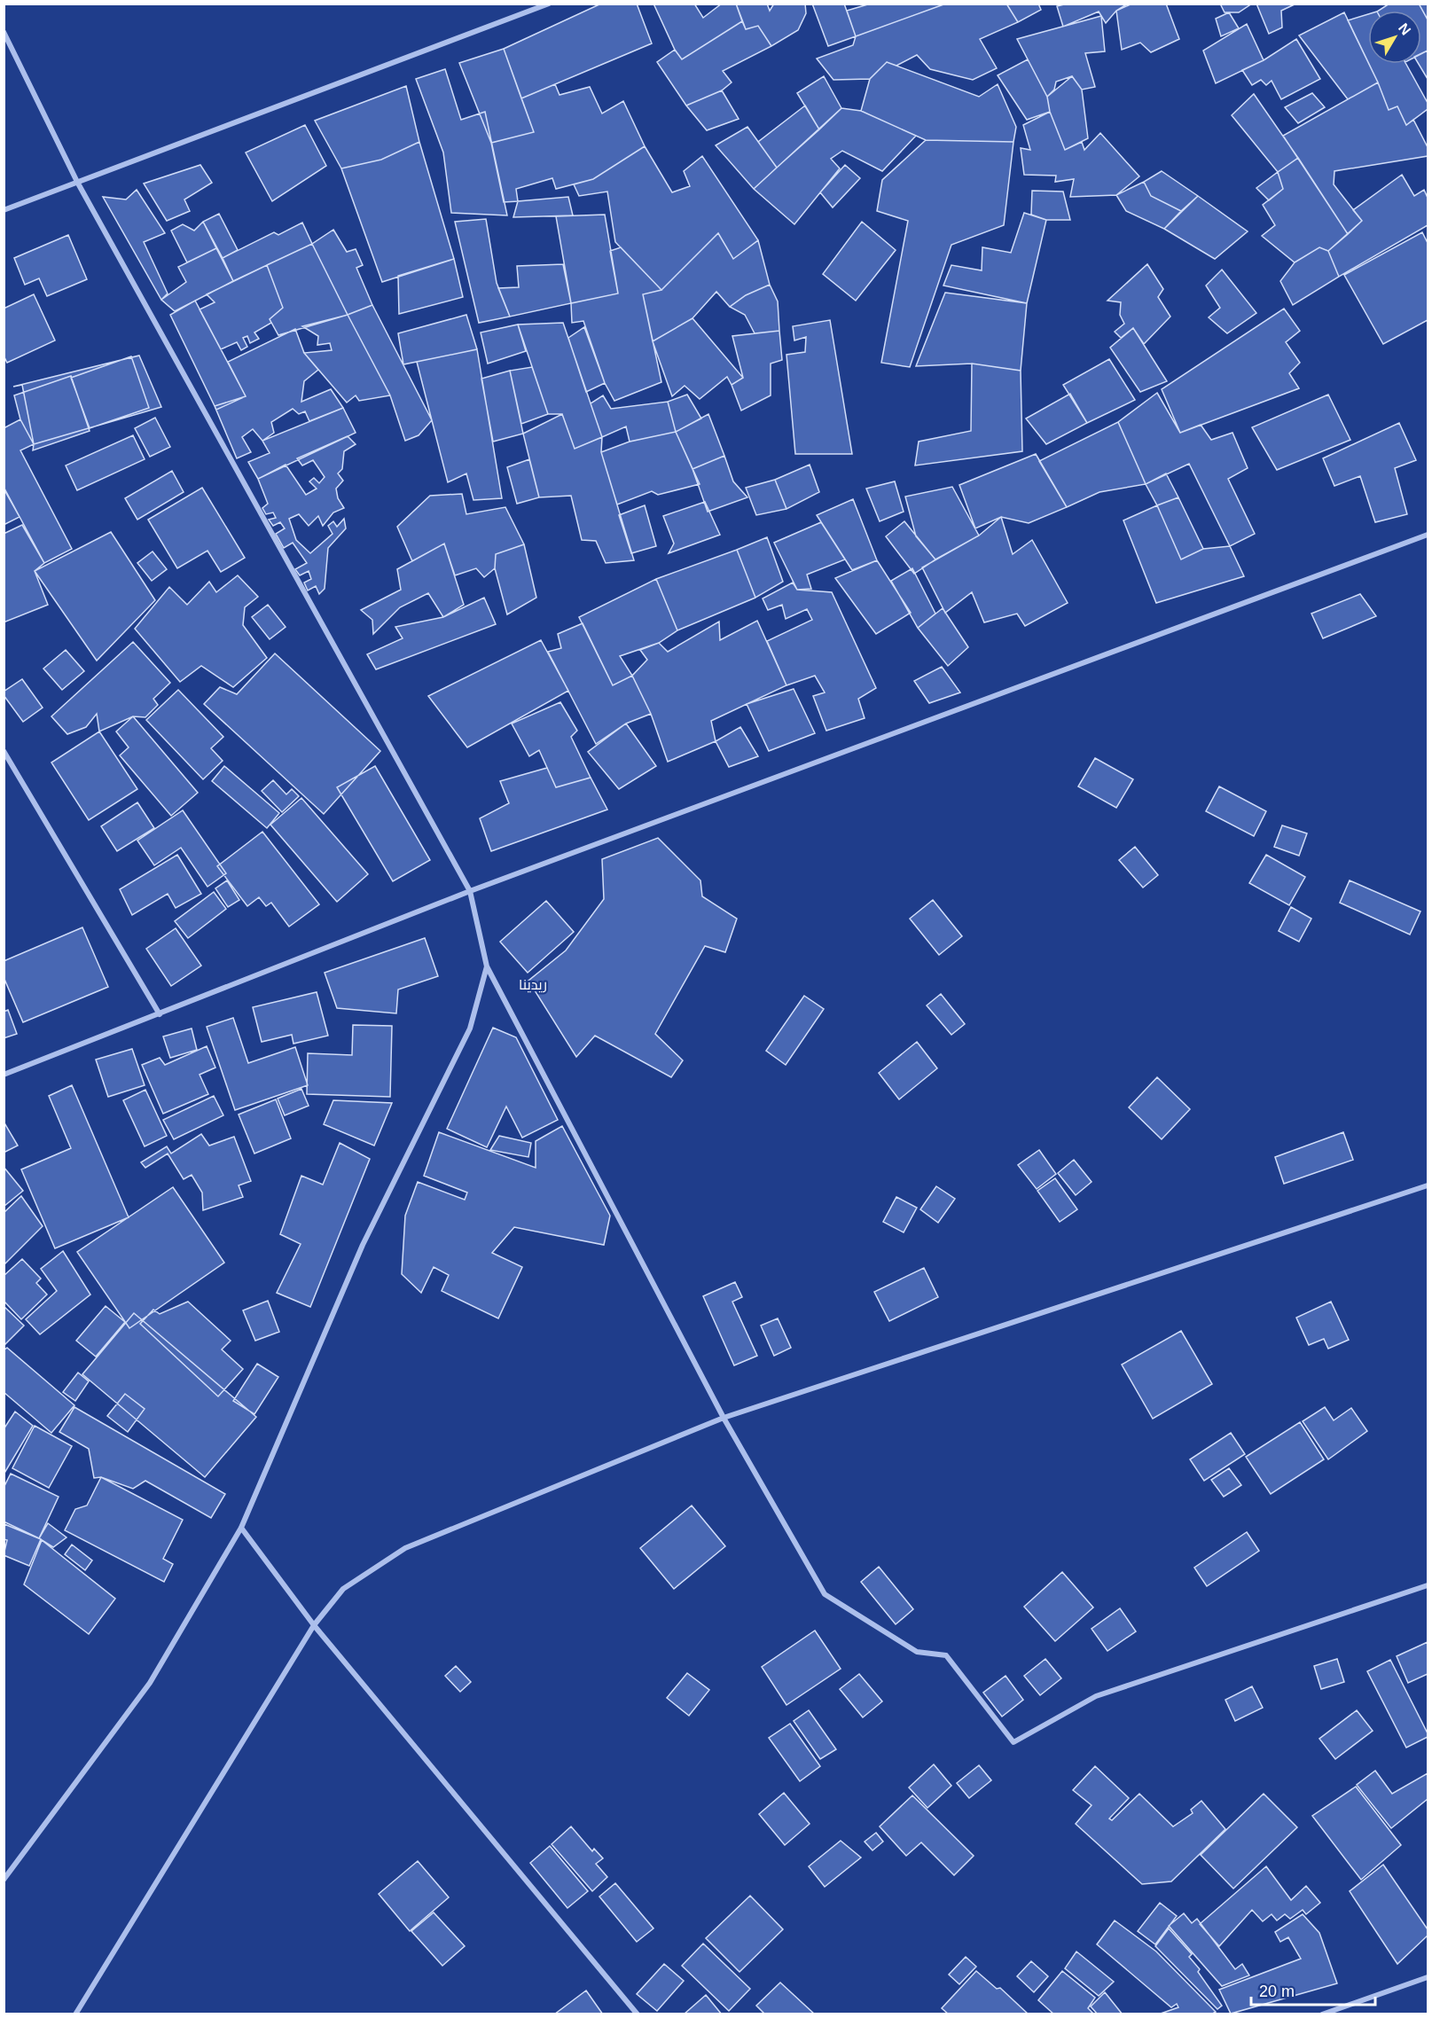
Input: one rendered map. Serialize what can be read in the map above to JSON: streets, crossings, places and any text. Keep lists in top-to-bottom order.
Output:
{
  "districts": ["ريدينا"],
  "scale_bar": "20 m",
  "north": "top right"
}
